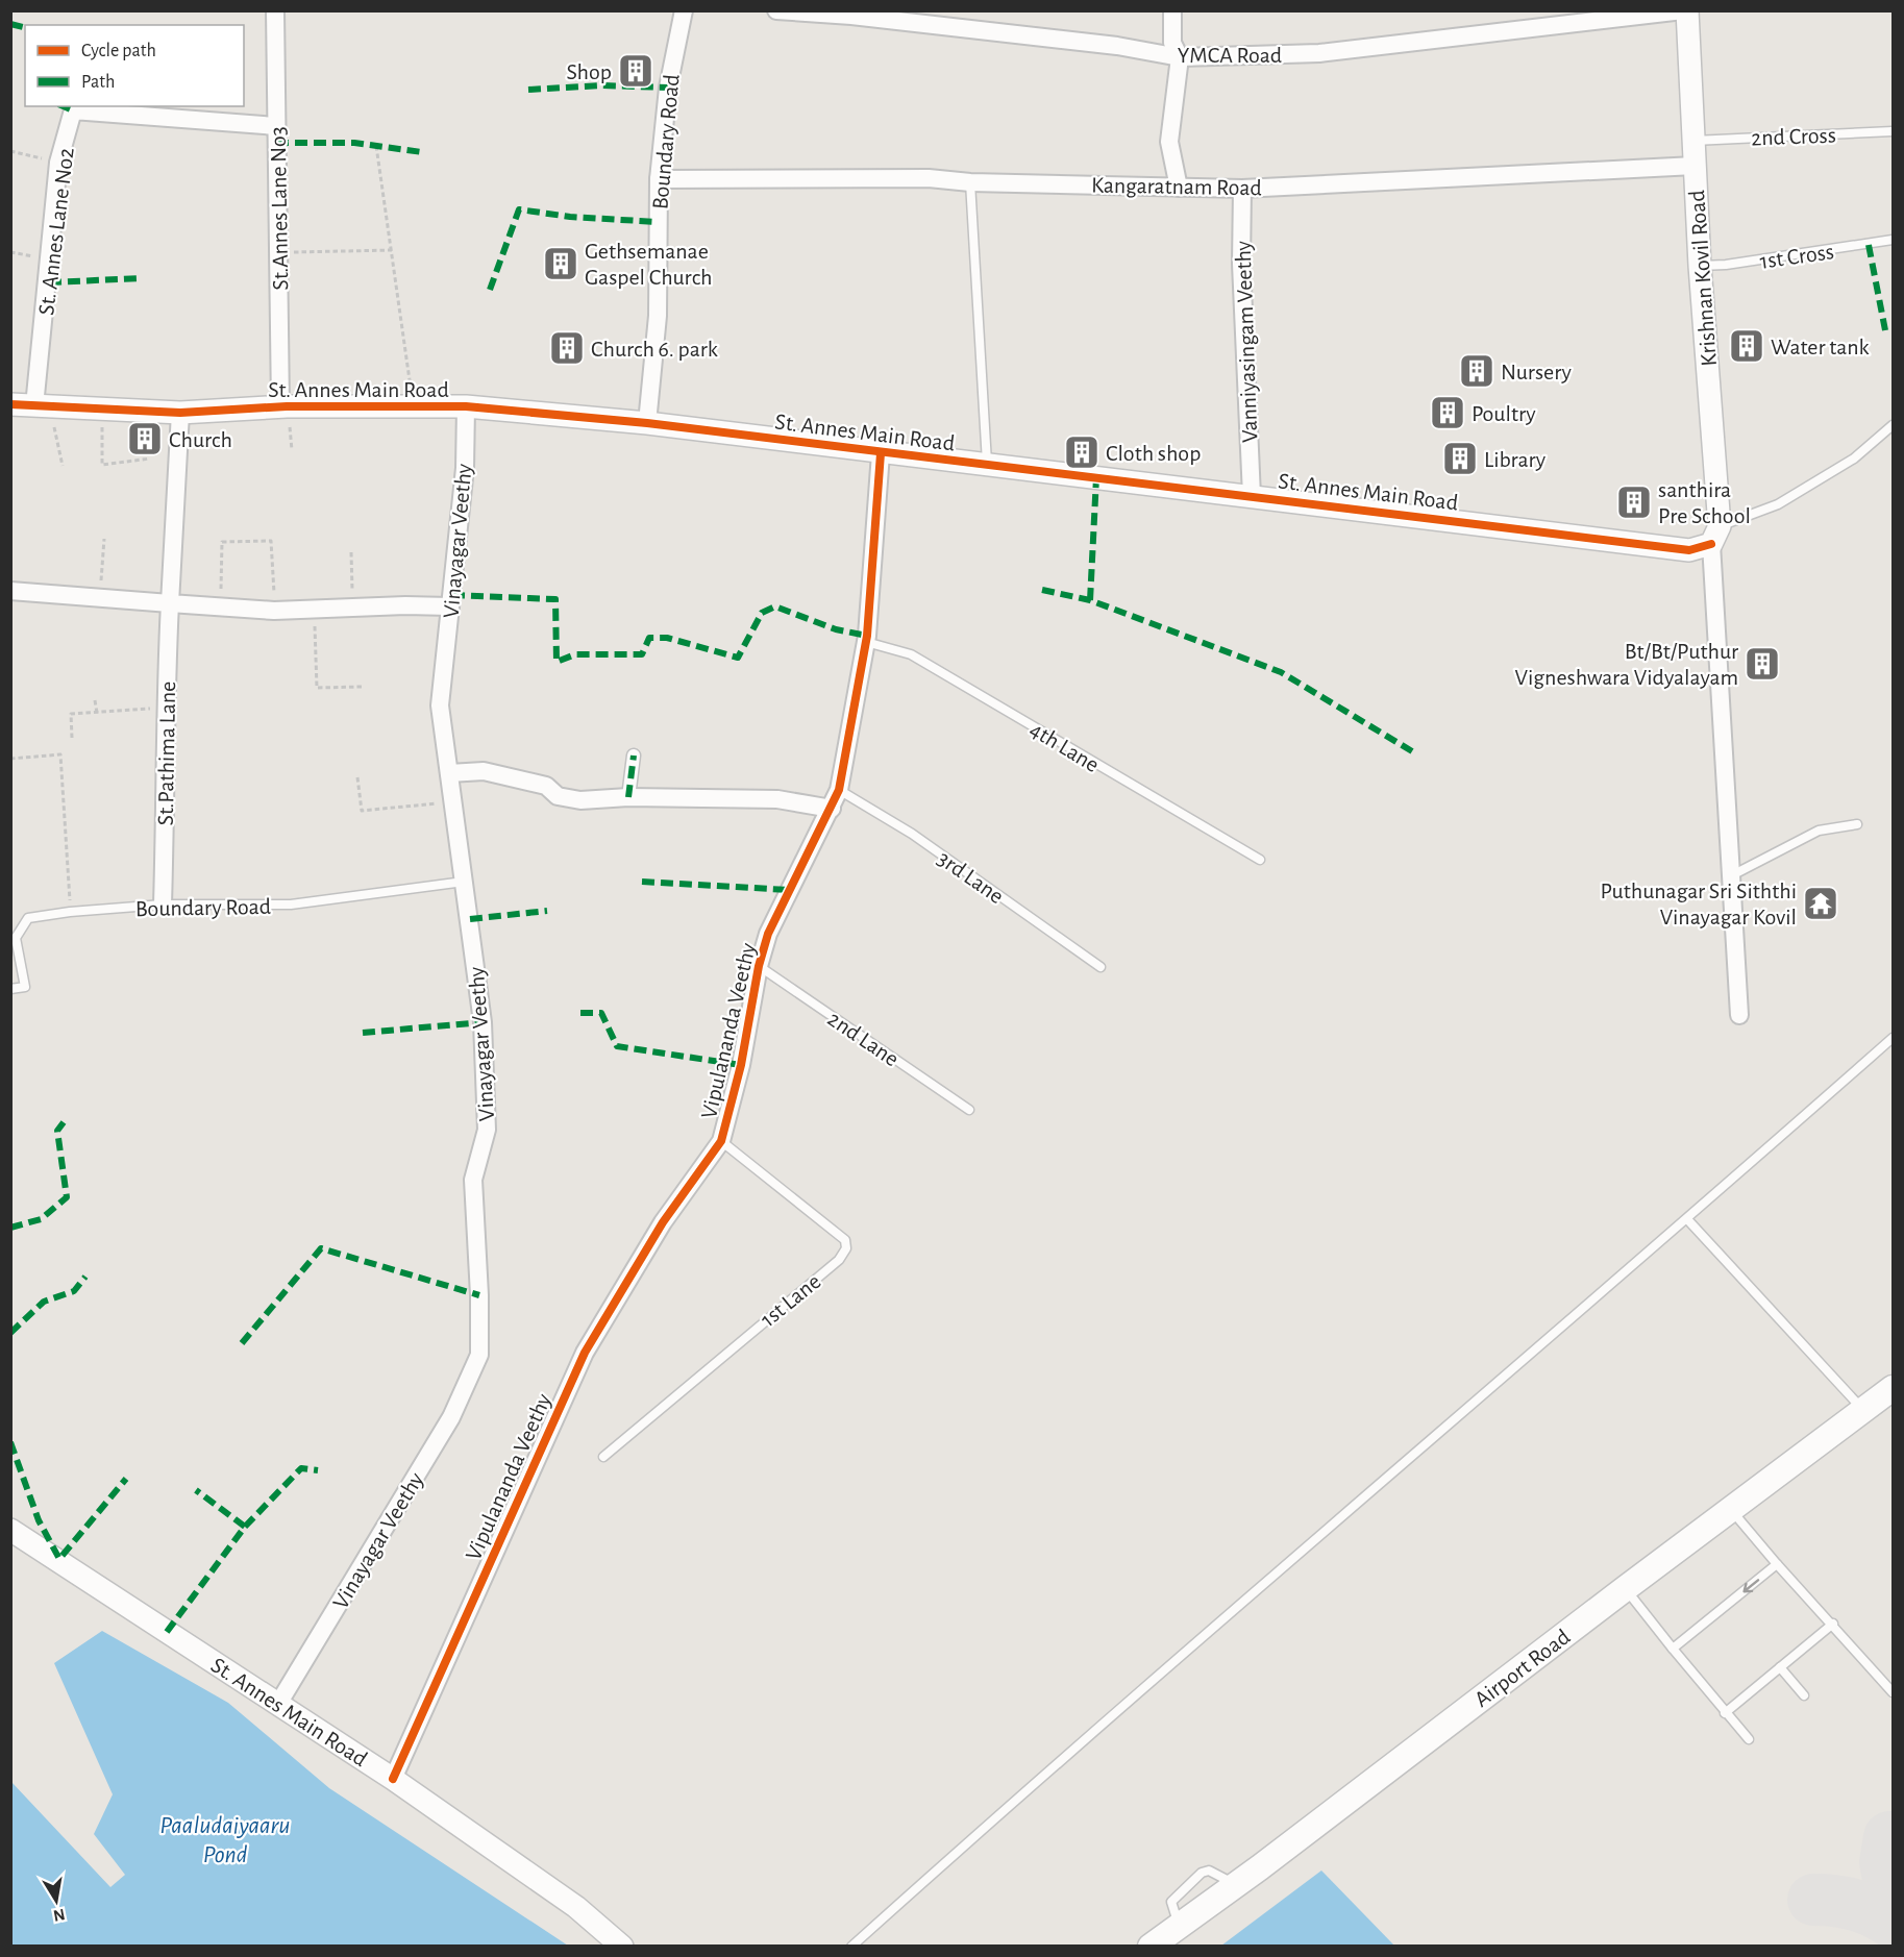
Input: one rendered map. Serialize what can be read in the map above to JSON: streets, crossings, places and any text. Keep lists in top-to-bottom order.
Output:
{
  "streets": {
    "main road": ["Airport Road"],
    "street": [
      "YMCA Road",
      "Boundary Road",
      "Kangaratnam Road",
      "St.Annes Lane No3",
      "St. Annes Lane No2",
      "Krishnan Kovil Road",
      "Vanniyasingam Veethy",
      "St. Annes Main Road",
      "Vinayagar Veethy",
      "St.Pathima Lane",
      "Vipulananda Veethy"
    ],
    "lane": [
      "2nd Cross",
      "1st Cross",
      "4th Lane",
      "3rd Lane",
      "2nd Lane",
      "1st Lane"
    ]
  },
  "crossings": [
    ["2nd Cross", "Krishnan Kovil Road"],
    ["Boundary Road", "Kangaratnam Road"],
    ["Boundary Road", "St. Annes Main Road"],
    ["Boundary Road", "Vinayagar Veethy"],
    ["Boundary Road", "St.Pathima Lane"],
    ["Kangaratnam Road", "Krishnan Kovil Road"],
    ["Kangaratnam Road", "Vanniyasingam Veethy"],
    ["St.Annes Lane No3", "St. Annes Lane No2"],
    ["St.Annes Lane No3", "St. Annes Main Road"],
    ["St. Annes Lane No2", "St. Annes Main Road"],
    ["1st Cross", "Krishnan Kovil Road"],
    ["Krishnan Kovil Road", "St. Annes Main Road"],
    ["Vanniyasingam Veethy", "St. Annes Main Road"],
    ["St. Annes Main Road", "Vinayagar Veethy"],
    ["St. Annes Main Road", "St.Pathima Lane"],
    ["St. Annes Main Road", "Vipulananda Veethy"],
    ["4th Lane", "Vipulananda Veethy"],
    ["3rd Lane", "Vipulananda Veethy"],
    ["Vipulananda Veethy", "2nd Lane"],
    ["Vipulananda Veethy", "1st Lane"]
  ],
  "water": ["Paaludaiyaaru Pond"],
  "places": {
    "building": [
      "Shop",
      "Gethsemanae Gaspel Church",
      "Water tank",
      "Church 6. park",
      "Nursery",
      "Poultry",
      "Church",
      "Cloth shop",
      "Library",
      "santhira Pre School",
      "Bt/Bt/Puthur Vigneshwara Vidyalayam"
    ],
    "temple": ["Puthunagar Sri Siththi Vinayagar Kovil"]
  },
  "legend": ["Cycle path", "Path"],
  "north": "bottom"
}
